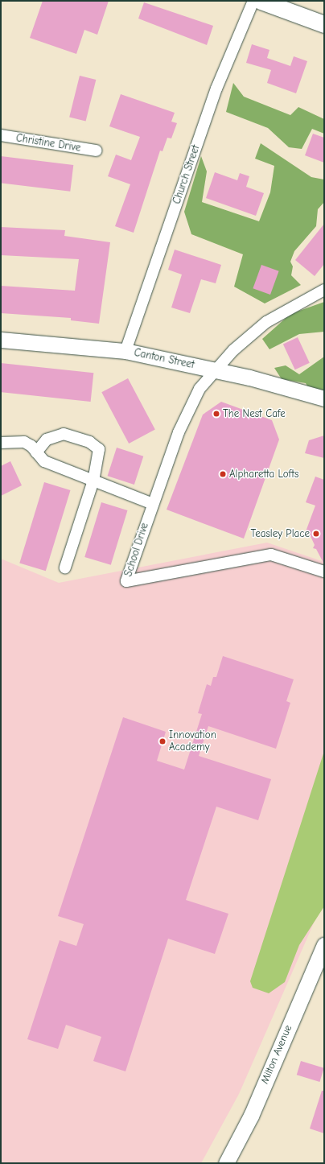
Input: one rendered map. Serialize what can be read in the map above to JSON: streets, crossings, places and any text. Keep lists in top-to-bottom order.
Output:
{
  "streets": {
    "street": [
      "Christine Drive",
      "Church Street",
      "Canton Street",
      "School Drive",
      "Milton Avenue"
    ]
  },
  "crossings": [
    ["Church Street", "Canton Street"],
    ["Canton Street", "School Drive"]
  ],
  "places": [
    "The Nest Cafe",
    "Alpharetta Lofts",
    "Teasley Place",
    "Innovation Academy"
  ]
}
